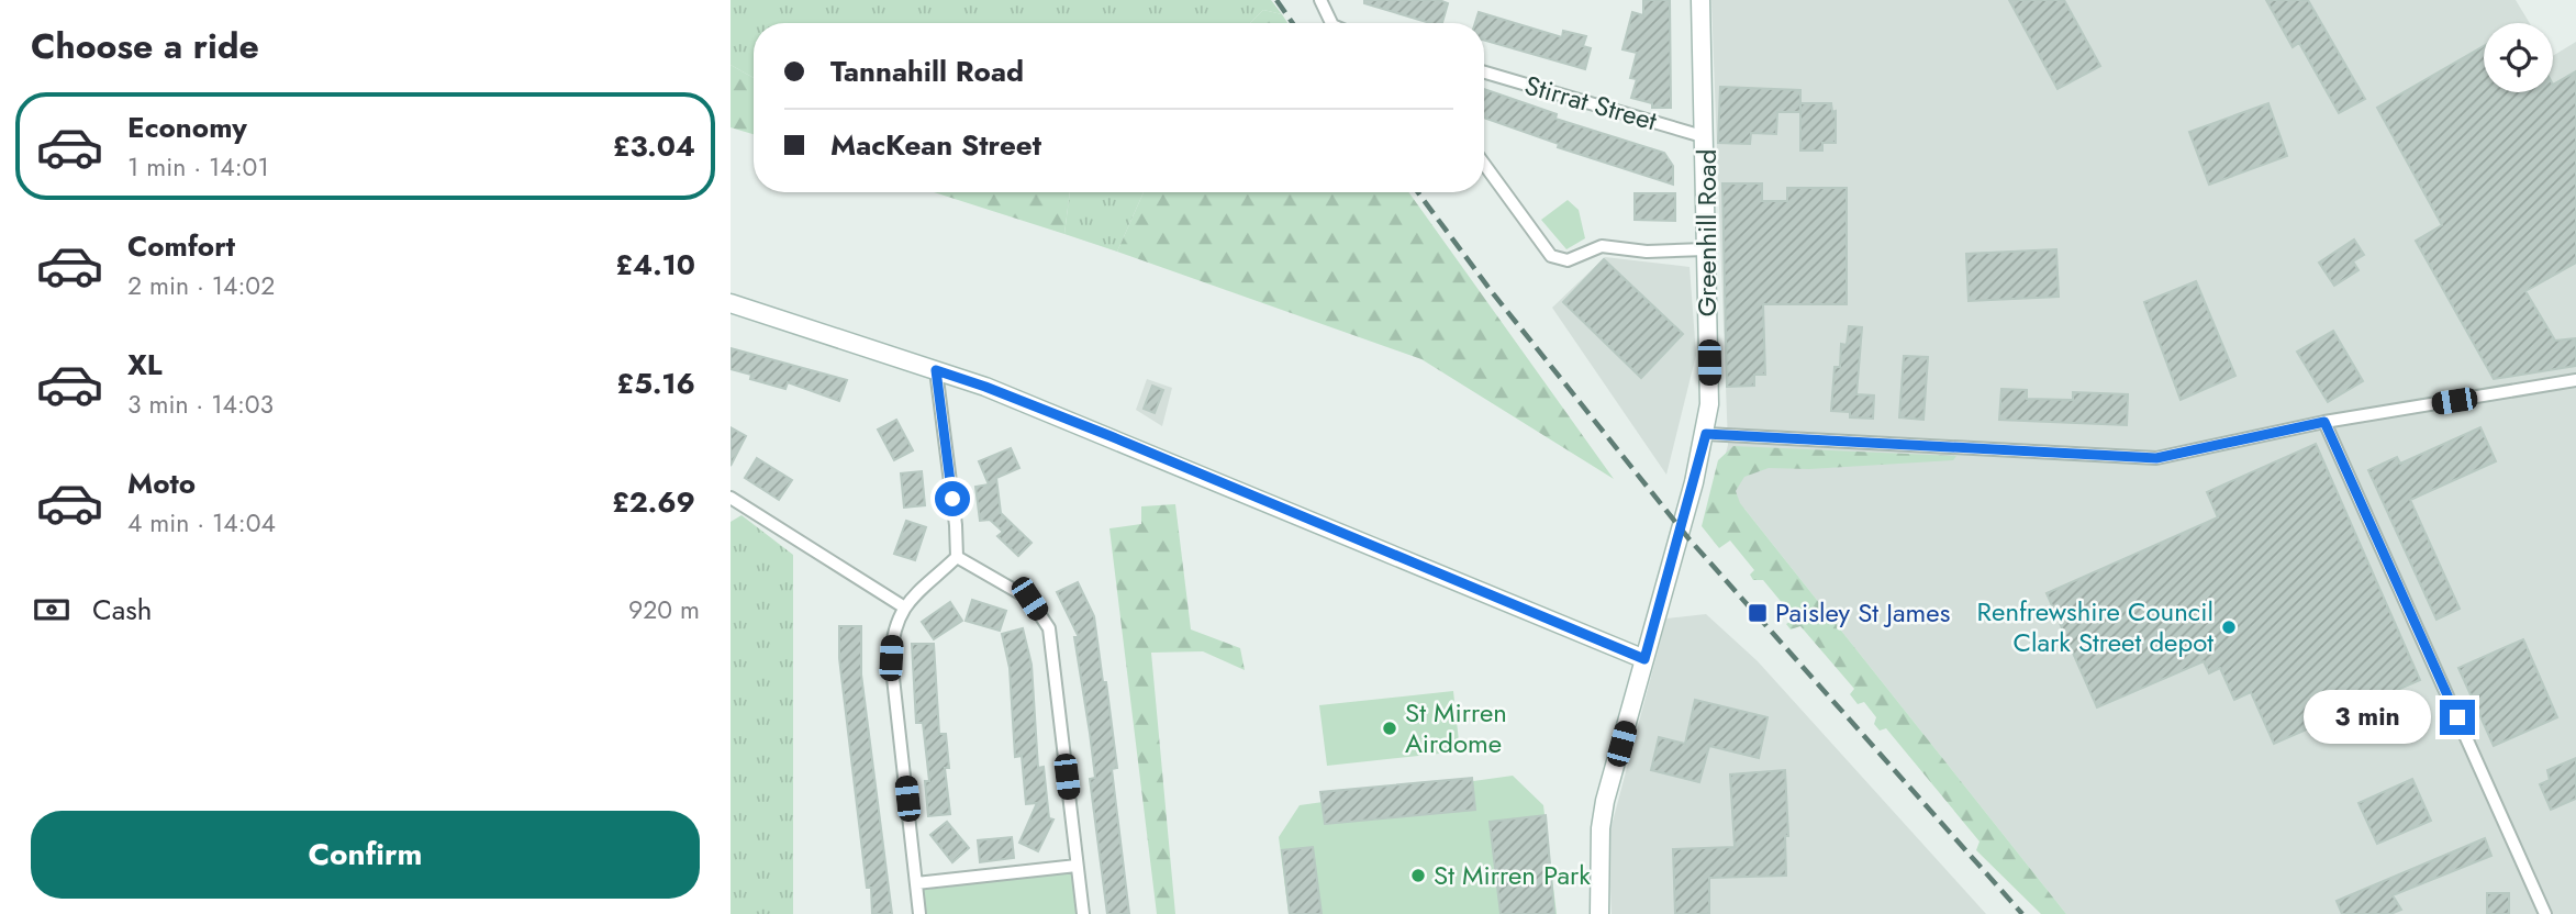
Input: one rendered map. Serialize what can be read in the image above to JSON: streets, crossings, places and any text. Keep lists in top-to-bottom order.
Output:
{
  "streets": {
    "street": ["Stirrat Street", "Greenhill Road"]
  },
  "crossings": [
    ["Stirrat Street", "Greenhill Road"]
  ],
  "places": {
    "transit": ["Paisley St James"],
    "other": ["Renfrewshire Council Clark Street depot", "St Mirren Airdome", "St Mirren Park"]
  },
  "page": {
    "heading": "Choose a ride",
    "banner": ["Tannahill Road", "MacKean Street"],
    "list": [
      {
        "name": "Economy",
        "note": "1 min · 14:01",
        "value": "£3.04"
      },
      {
        "name": "Comfort",
        "note": "2 min · 14:02",
        "value": "£4.10"
      },
      {
        "name": "XL",
        "note": "3 min · 14:03",
        "value": "£5.16"
      },
      {
        "name": "Moto",
        "note": "4 min · 14:04",
        "value": "£2.69"
      }
    ],
    "pay": ["Cash", "920 m"],
    "bubble": "3 min",
    "buttons": "Confirm"
  }
}
